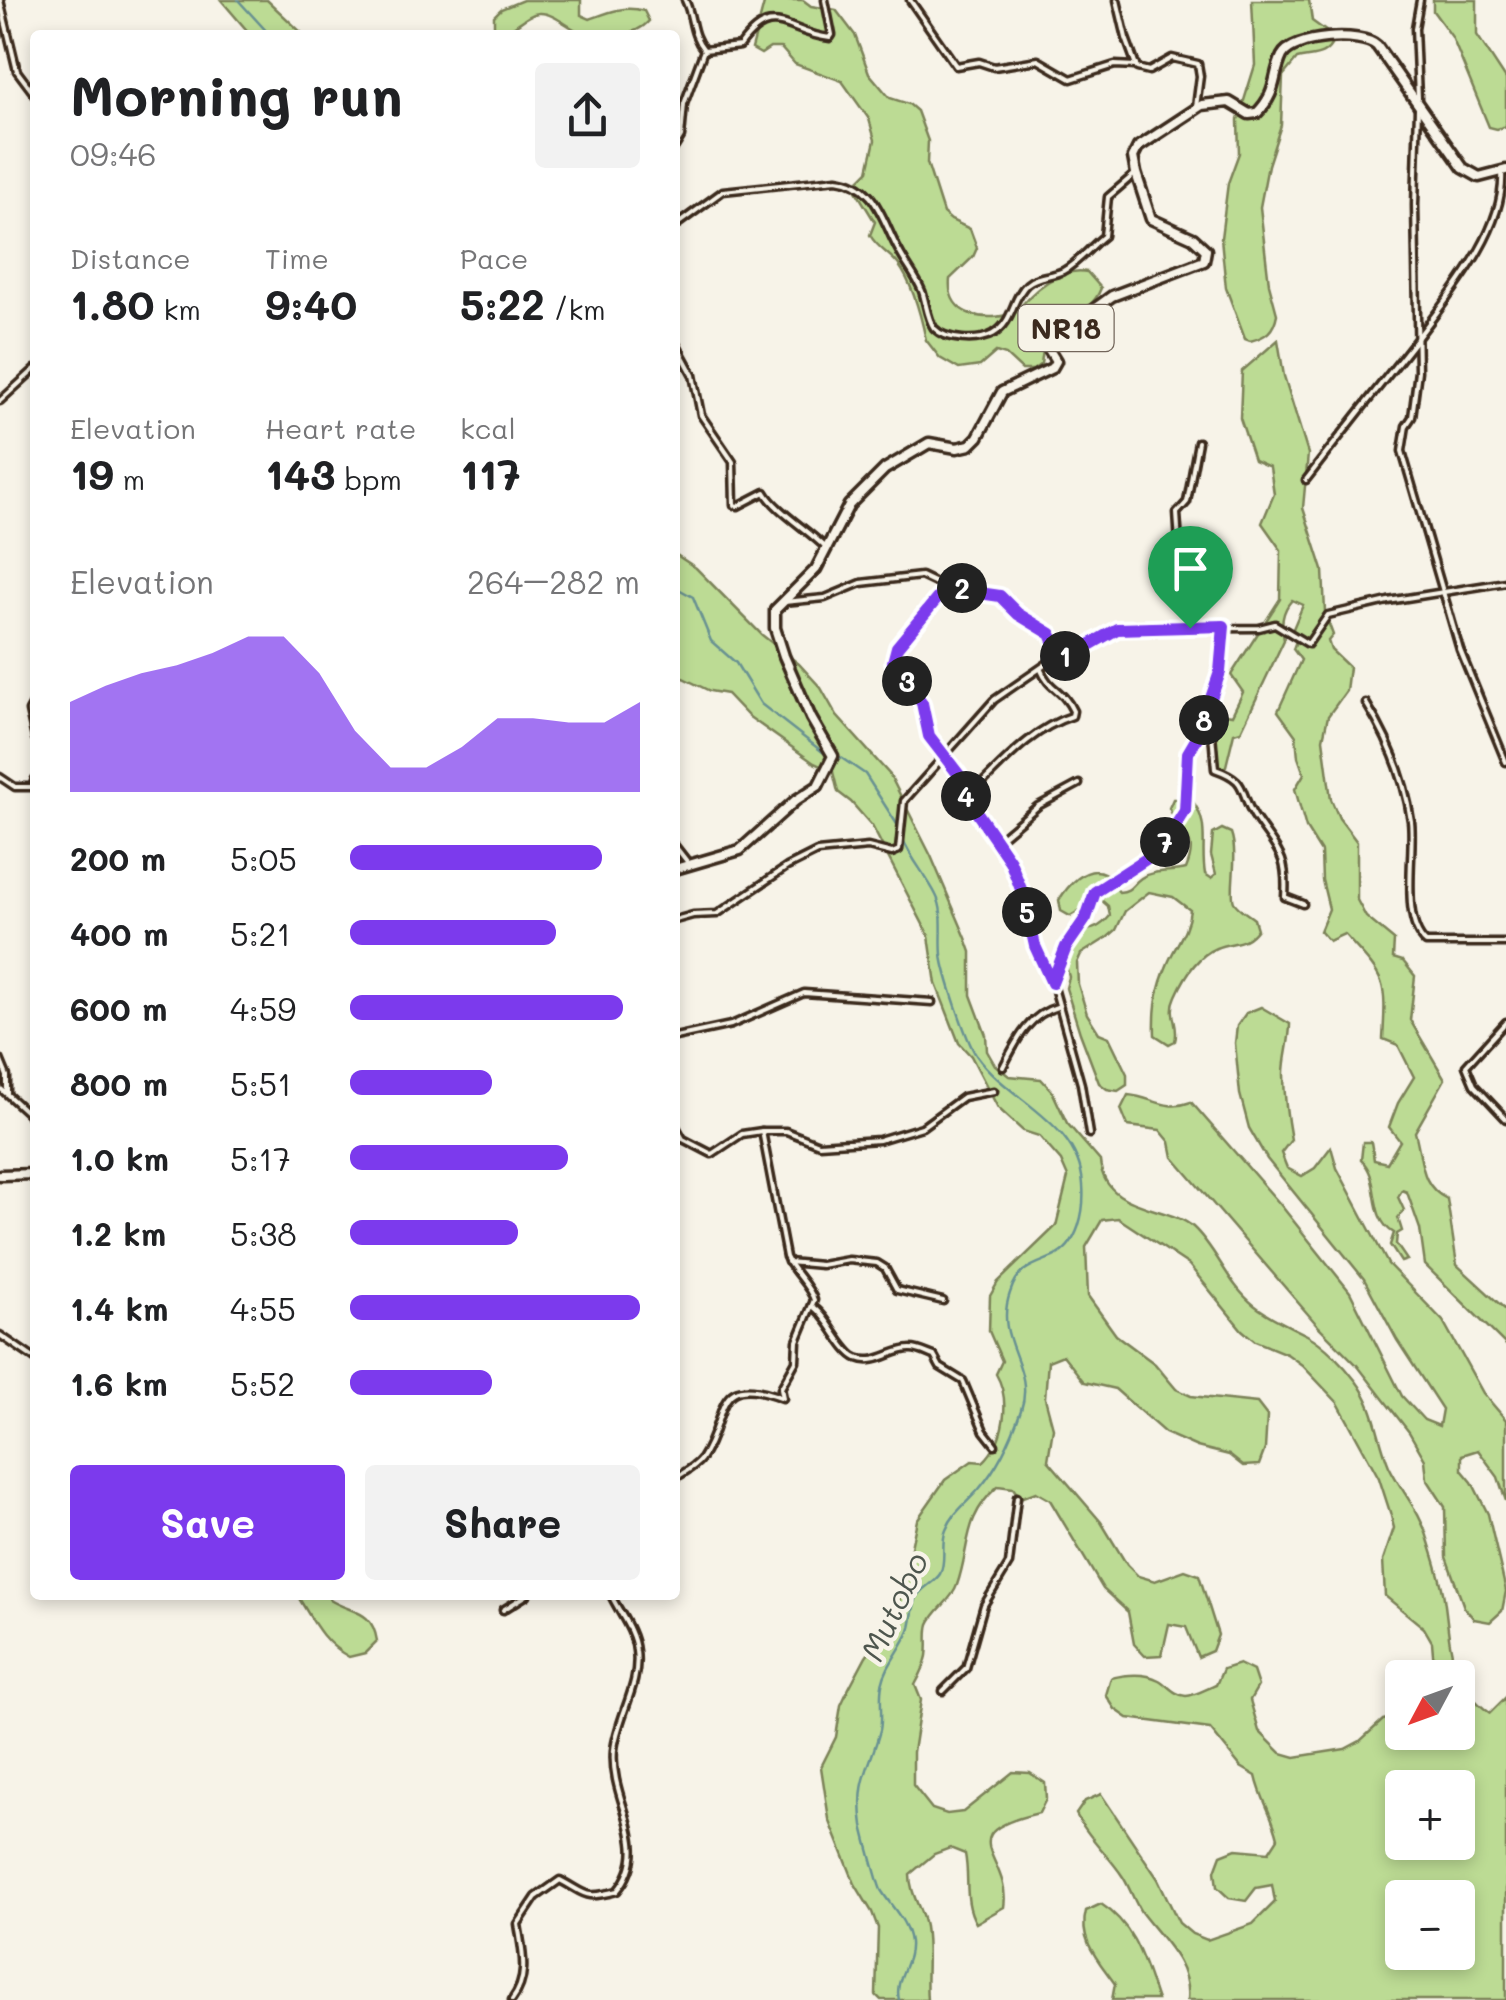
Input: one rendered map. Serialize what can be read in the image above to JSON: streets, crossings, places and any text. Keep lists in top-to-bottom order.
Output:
{
  "streets": {
    "main road": ["NR18"]
  },
  "water": ["Mutobo"],
  "north": "bottom left",
  "page": {
    "heading": ["Morning run", "09:46"],
    "stats": [
      ["Distance", "1.80 km"],
      ["Time", "9:40"],
      ["Pace", "5:22 /km"],
      ["Elevation", "19 m"],
      ["Heart rate", "143 bpm"],
      ["kcal", "117"]
    ],
    "chart": ["Elevation", "264–282 m"],
    "pins": [
      "2",
      "1",
      "3",
      "8",
      "4",
      "7",
      "5"
    ],
    "list": [
      {
        "name": "200 m",
        "note": "5:05"
      },
      {
        "name": "400 m",
        "note": "5:21"
      },
      {
        "name": "600 m",
        "note": "4:59"
      },
      {
        "name": "800 m",
        "note": "5:51"
      },
      {
        "name": "1.0 km",
        "note": "5:17"
      },
      {
        "name": "1.2 km",
        "note": "5:38"
      },
      {
        "name": "1.4 km",
        "note": "4:55"
      },
      {
        "name": "1.6 km",
        "note": "5:52"
      }
    ],
    "buttons": ["Save", "Share"],
    "map_buttons": ["+", "−"]
  }
}
